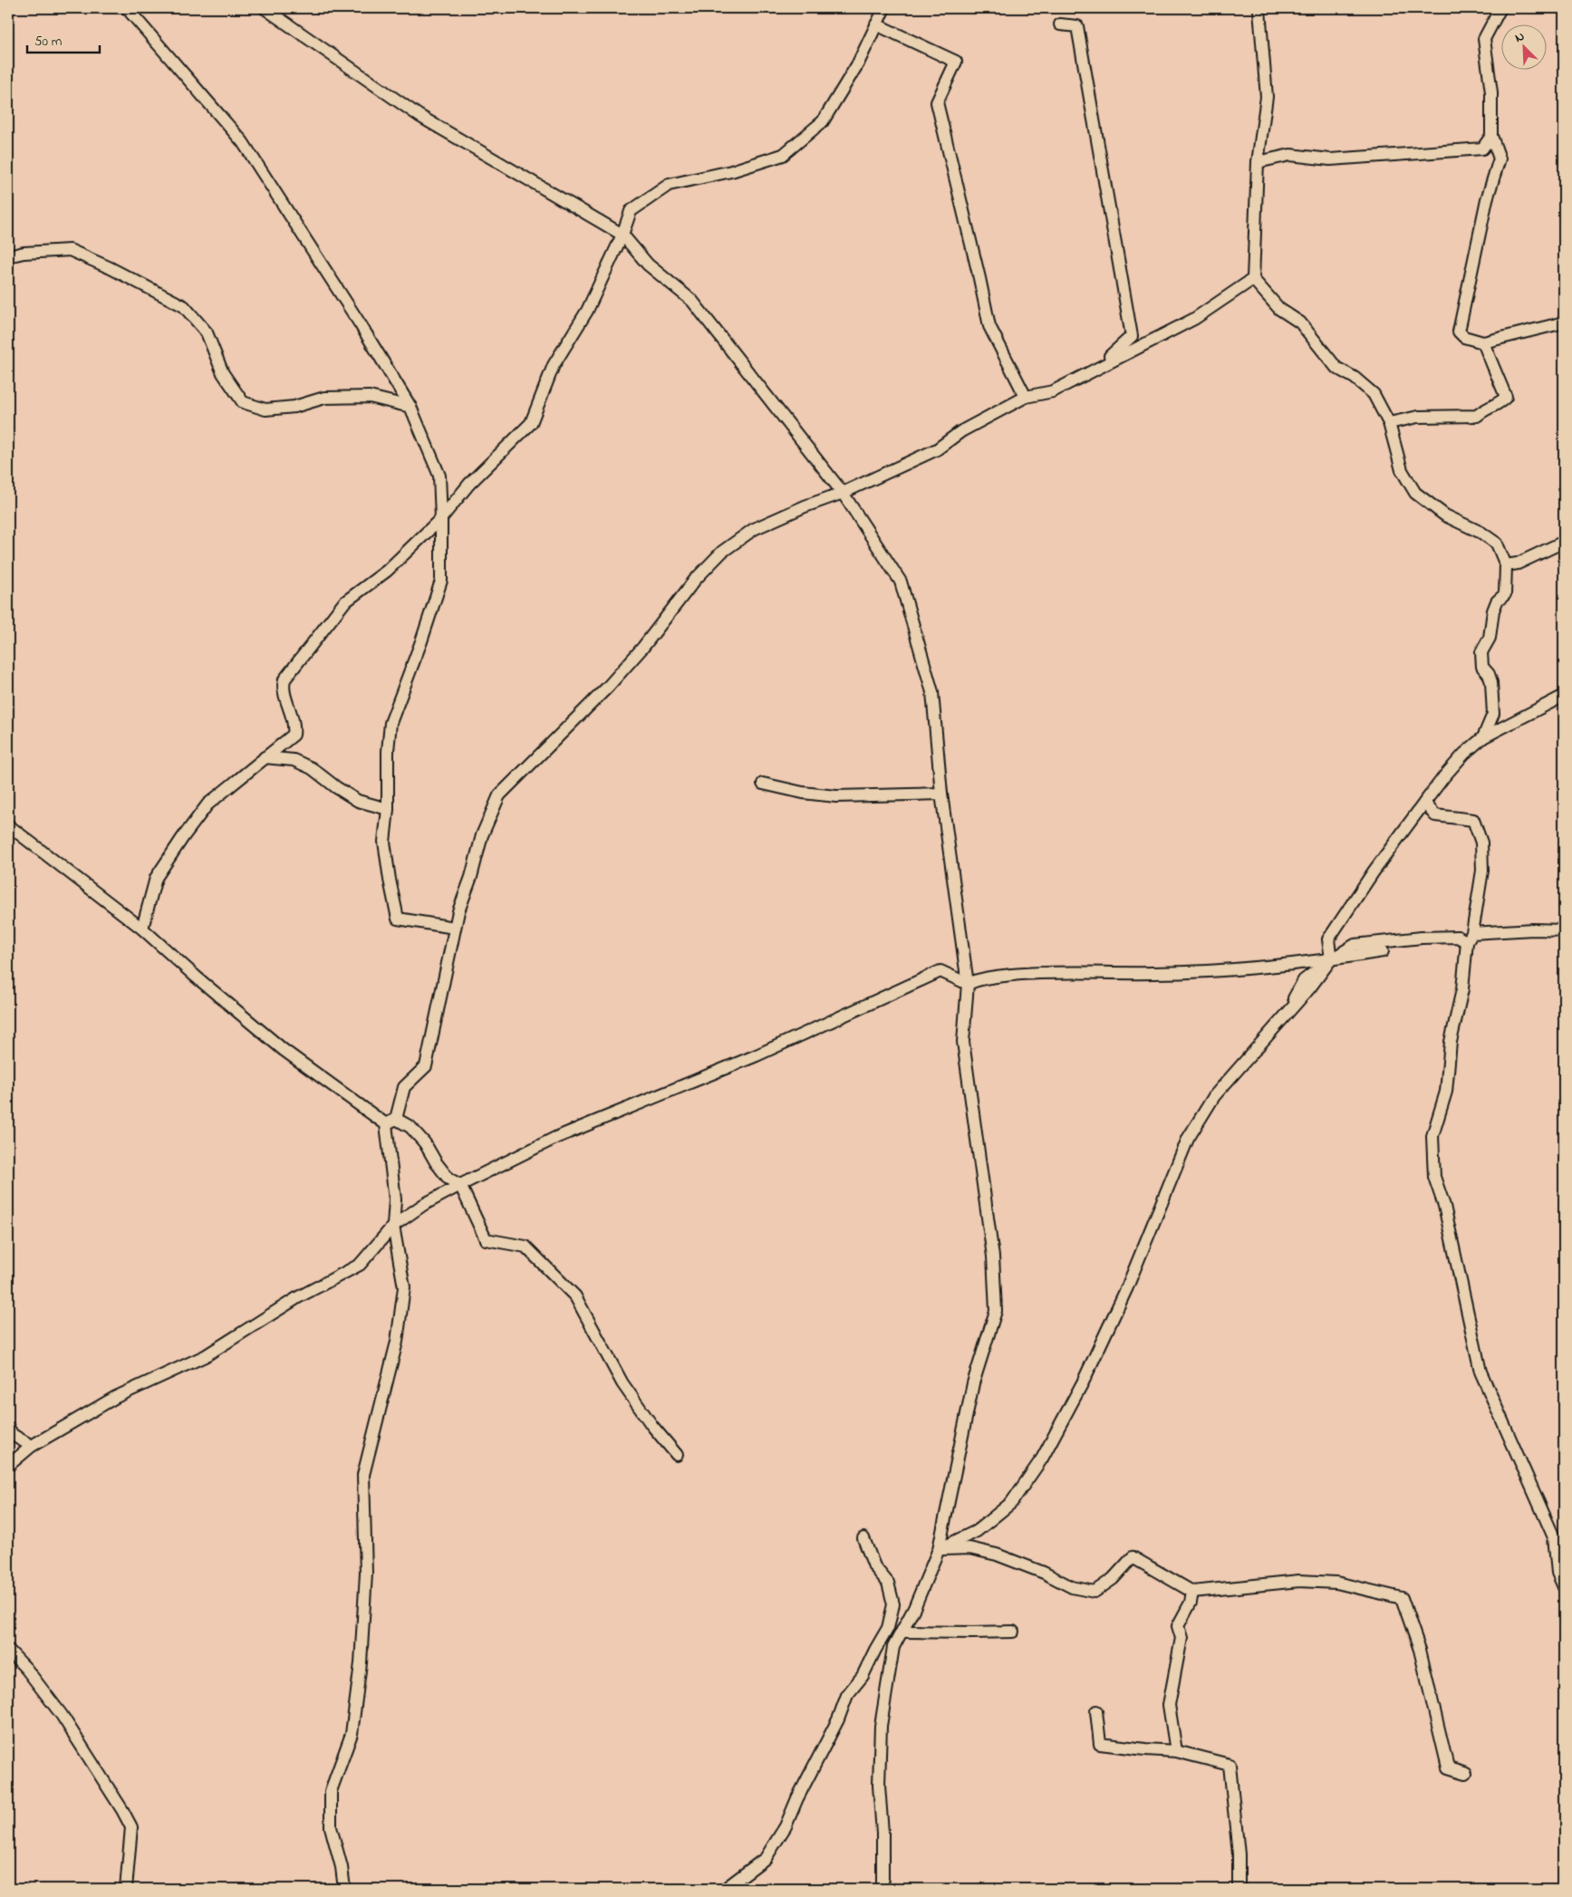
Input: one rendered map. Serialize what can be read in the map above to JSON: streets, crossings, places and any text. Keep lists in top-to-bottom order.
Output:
{
  "scale_bar": "50 m",
  "north": "top left"
}
